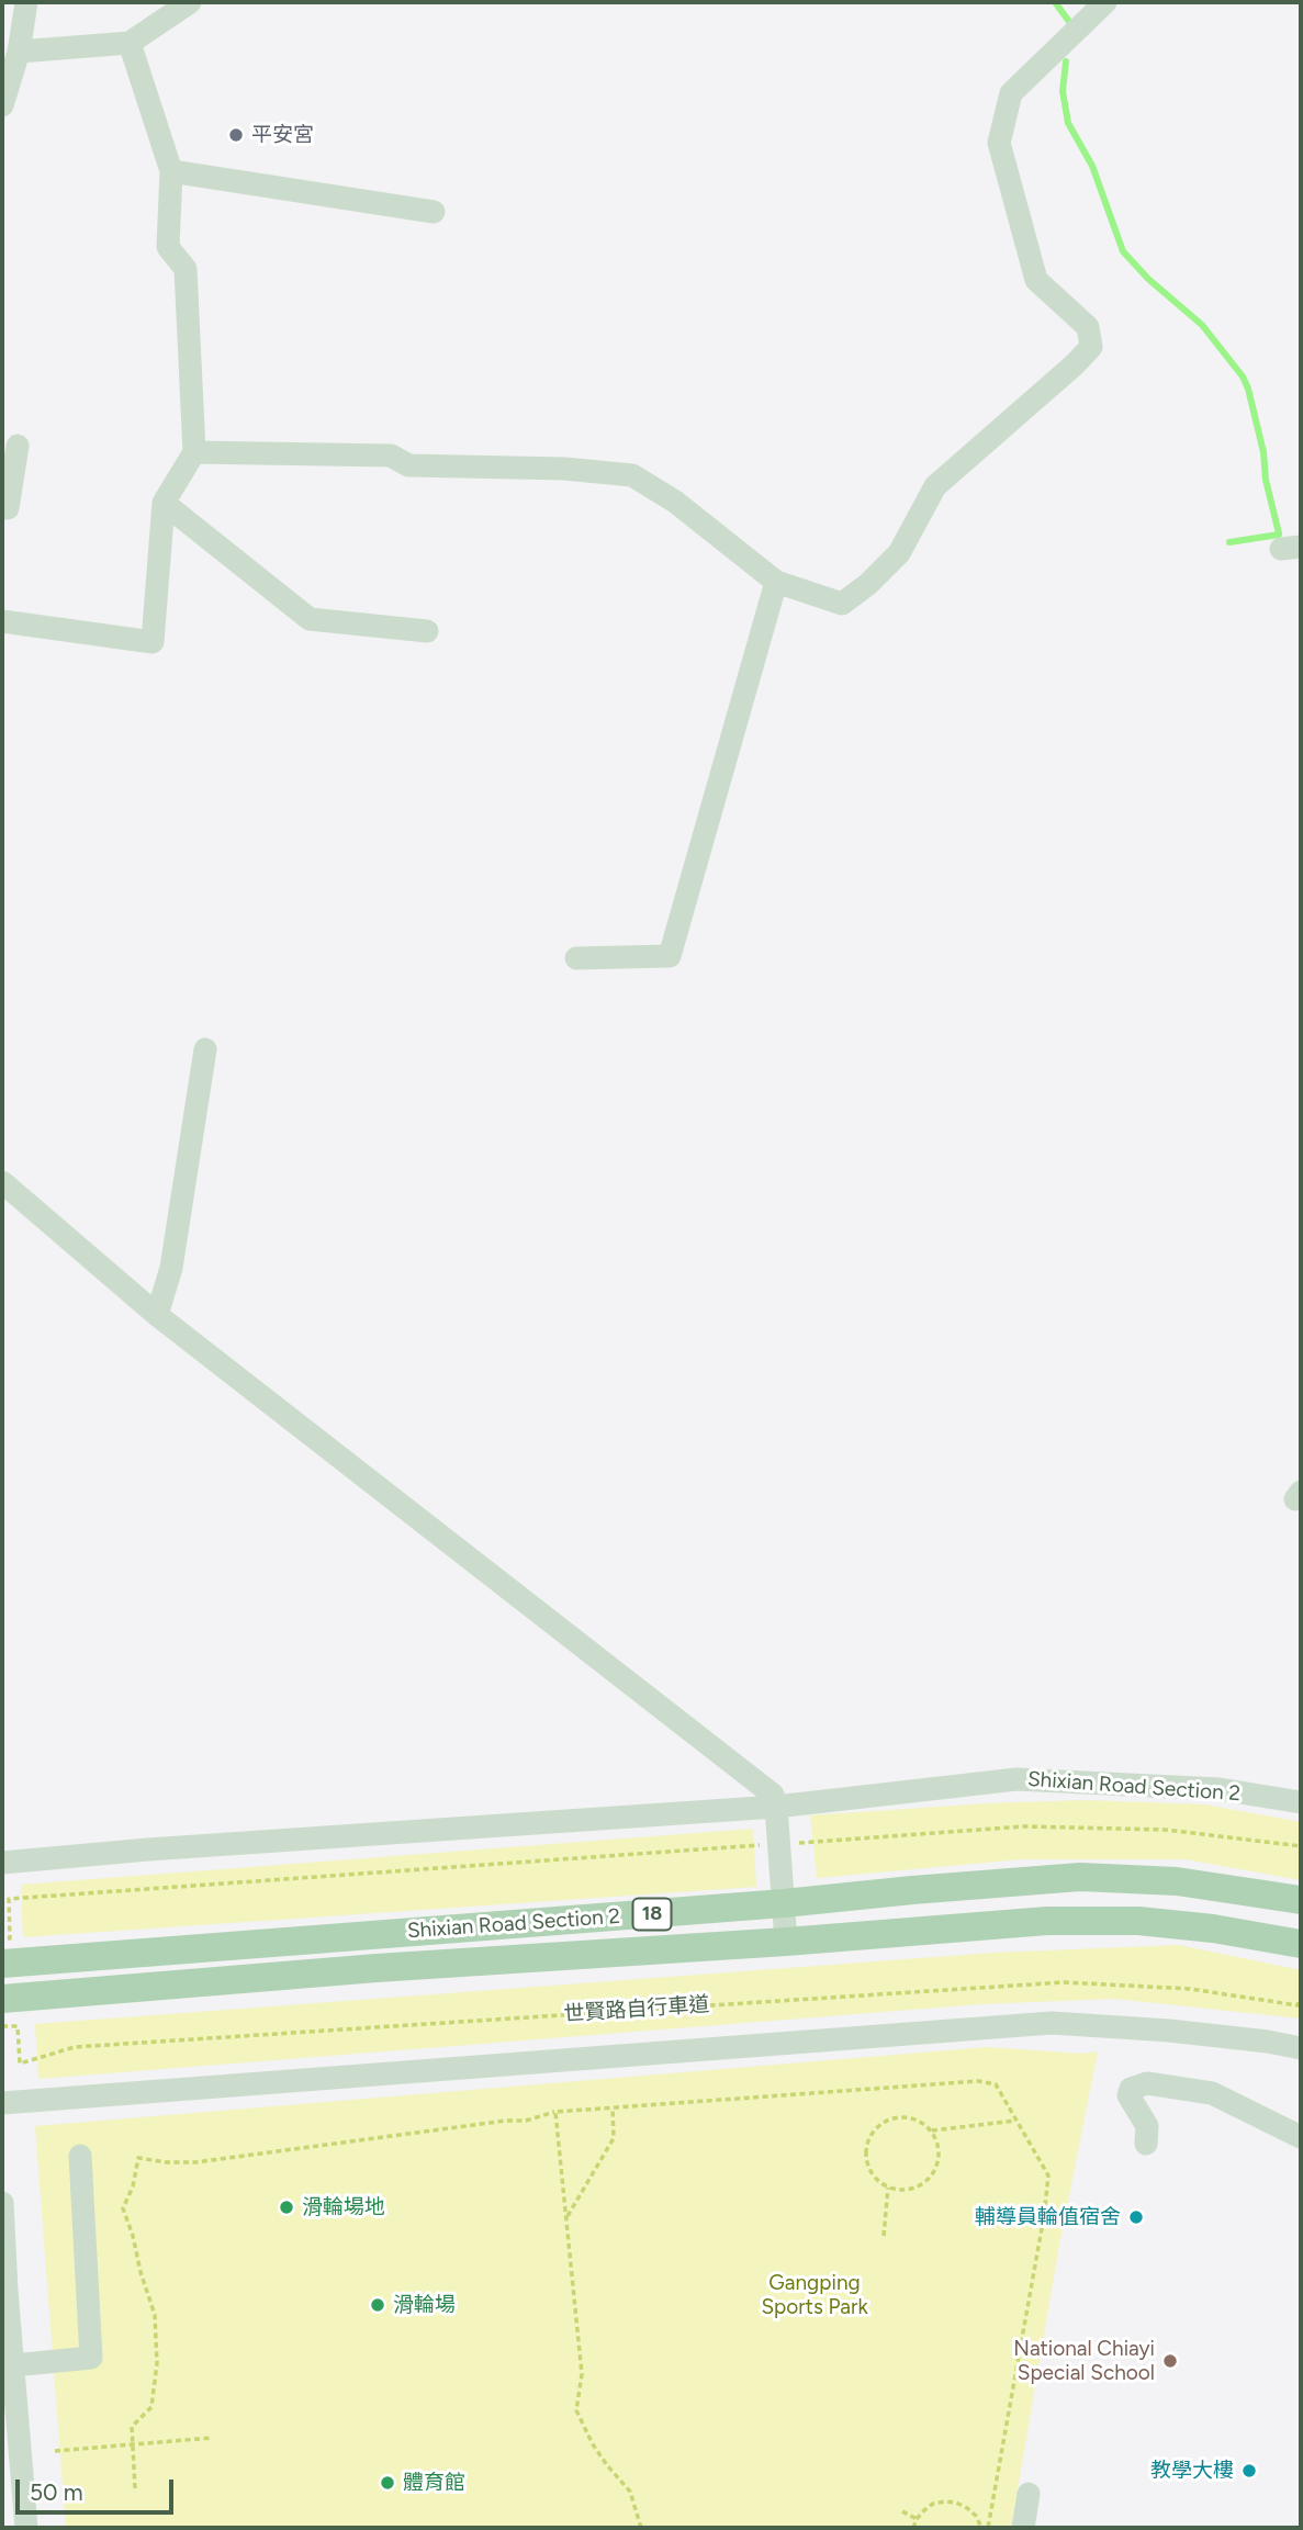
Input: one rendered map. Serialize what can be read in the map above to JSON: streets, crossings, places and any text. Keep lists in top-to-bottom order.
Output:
{
  "streets": {
    "main road": ["Shixian Road Section 2", "18"],
    "path": ["世賢路自行車道"]
  },
  "parks": ["Gangping Sports Park"],
  "places": [
    "平安宮",
    "滑輪場地",
    "輔導員輪值宿舍",
    "滑輪場",
    "National Chiayi Special School",
    "教學大樓",
    "體育館"
  ],
  "scale_bar": "50 m"
}
